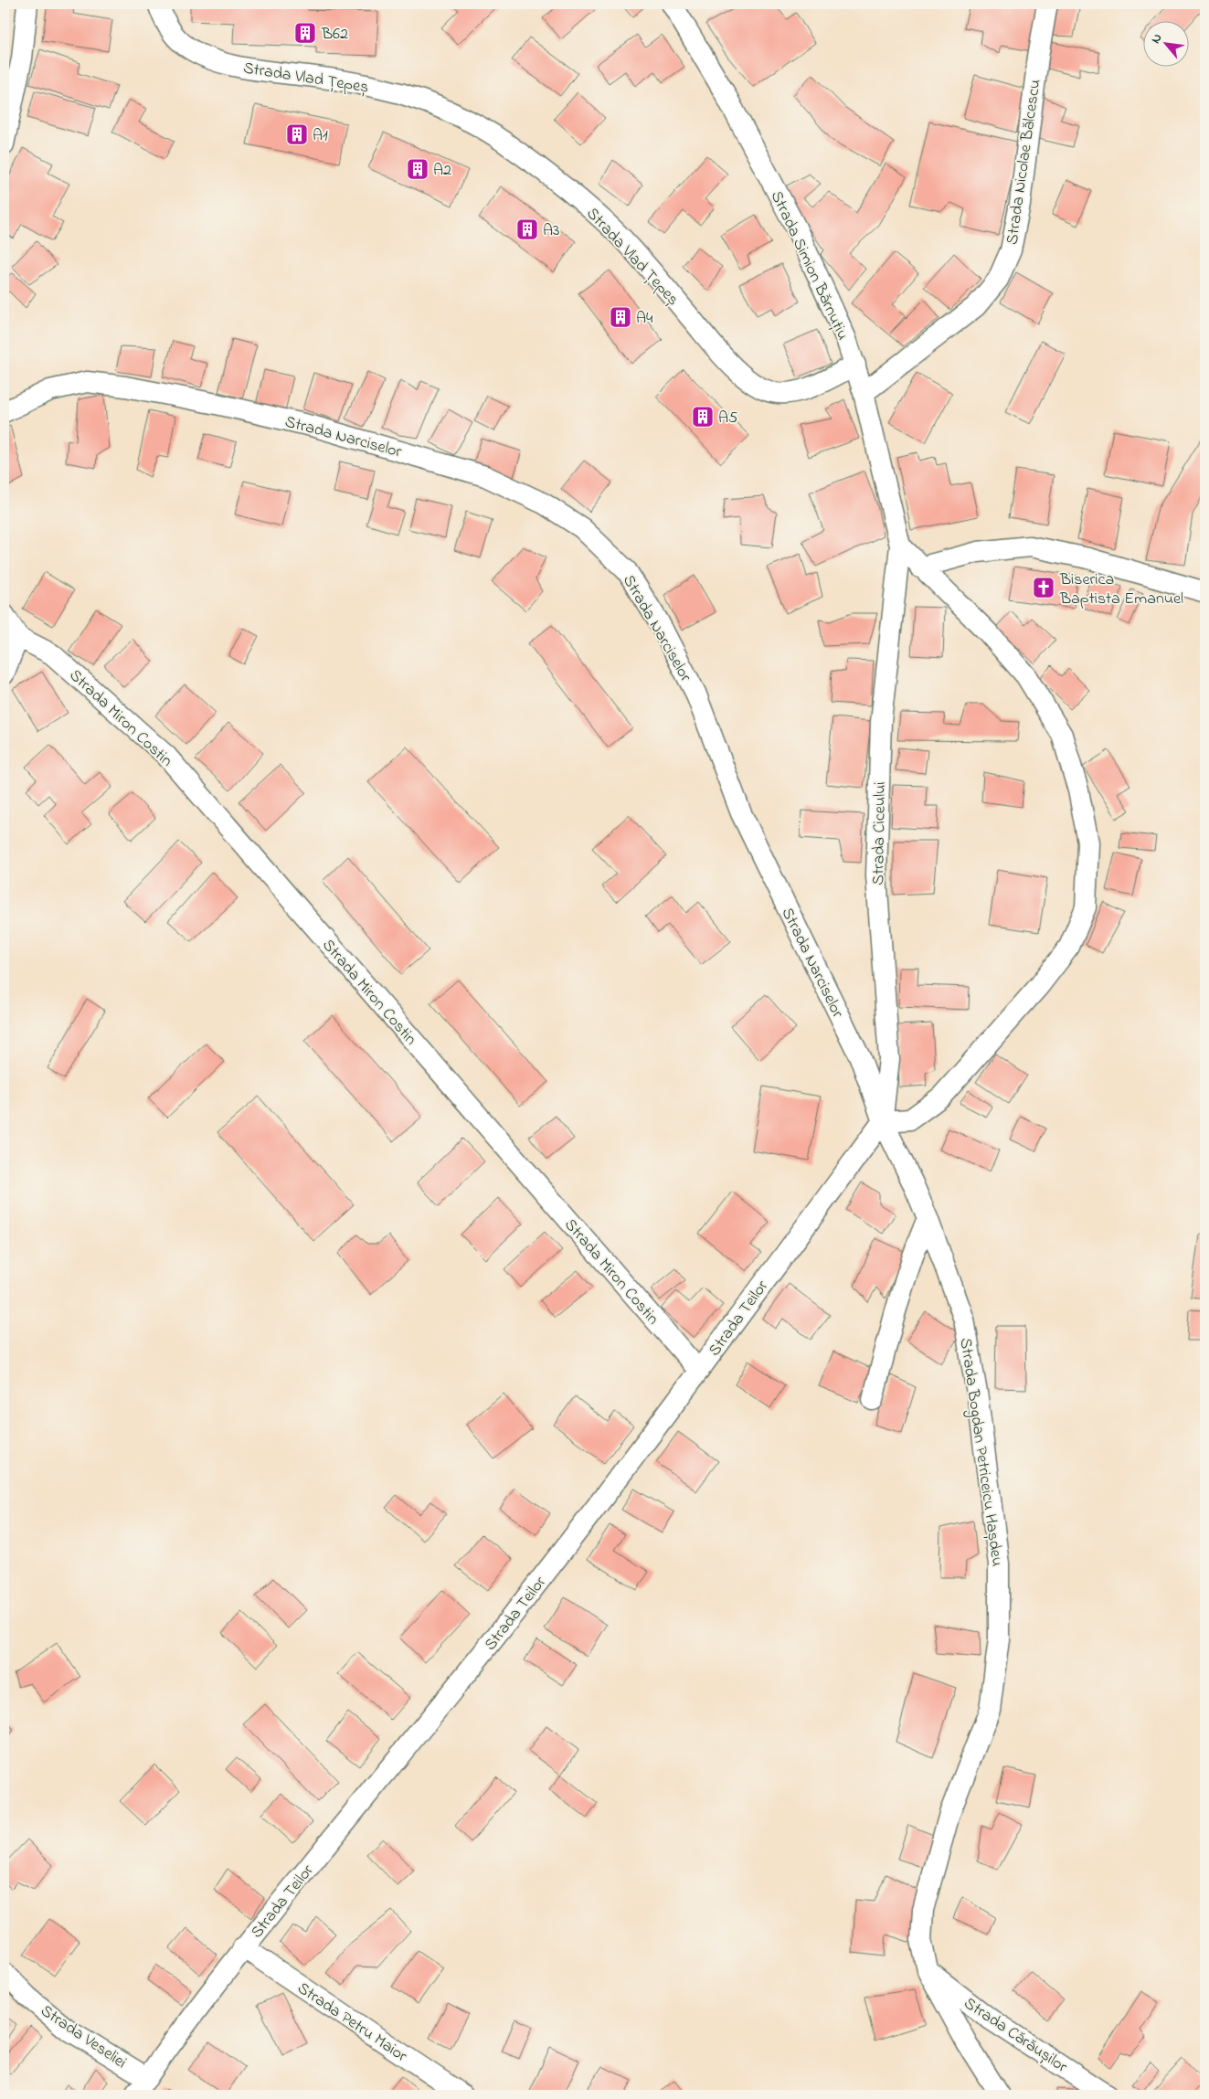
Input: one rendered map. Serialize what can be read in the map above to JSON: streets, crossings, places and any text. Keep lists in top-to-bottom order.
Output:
{
  "streets": {
    "street": [
      "Strada Vlad Țepeș",
      "Strada Nicolae Bălcescu",
      "Strada Simion Bărnuțiu",
      "Strada Narciselor",
      "Strada Miron Costin",
      "Strada Ciceului",
      "Strada Teilor",
      "Strada Bogdan Petriceicu Hașdeu",
      "Strada Petru Maior",
      "Strada Cărăușilor",
      "Strada Veseliei"
    ]
  },
  "crossings": [
    ["Strada Vlad Țepeș", "Strada Simion Bărnuțiu"],
    ["Strada Nicolae Bălcescu", "Strada Simion Bărnuțiu"],
    ["Strada Simion Bărnuțiu", "Strada Ciceului"],
    ["Strada Narciselor", "Strada Ciceului"],
    ["Strada Narciselor", "Strada Teilor"],
    ["Strada Narciselor", "Strada Bogdan Petriceicu Hașdeu"],
    ["Strada Miron Costin", "Strada Teilor"],
    ["Strada Ciceului", "Strada Teilor"],
    ["Strada Ciceului", "Strada Bogdan Petriceicu Hașdeu"],
    ["Strada Teilor", "Strada Bogdan Petriceicu Hașdeu"],
    ["Strada Teilor", "Strada Petru Maior"],
    ["Strada Teilor", "Strada Veseliei"],
    ["Strada Bogdan Petriceicu Hașdeu", "Strada Cărăușilor"]
  ],
  "places": {
    "building": [
      "B62",
      "A1",
      "A2",
      "A3",
      "A4",
      "A5"
    ],
    "church": ["Biserica Baptista Emanuel"]
  },
  "north": "top left"
}
